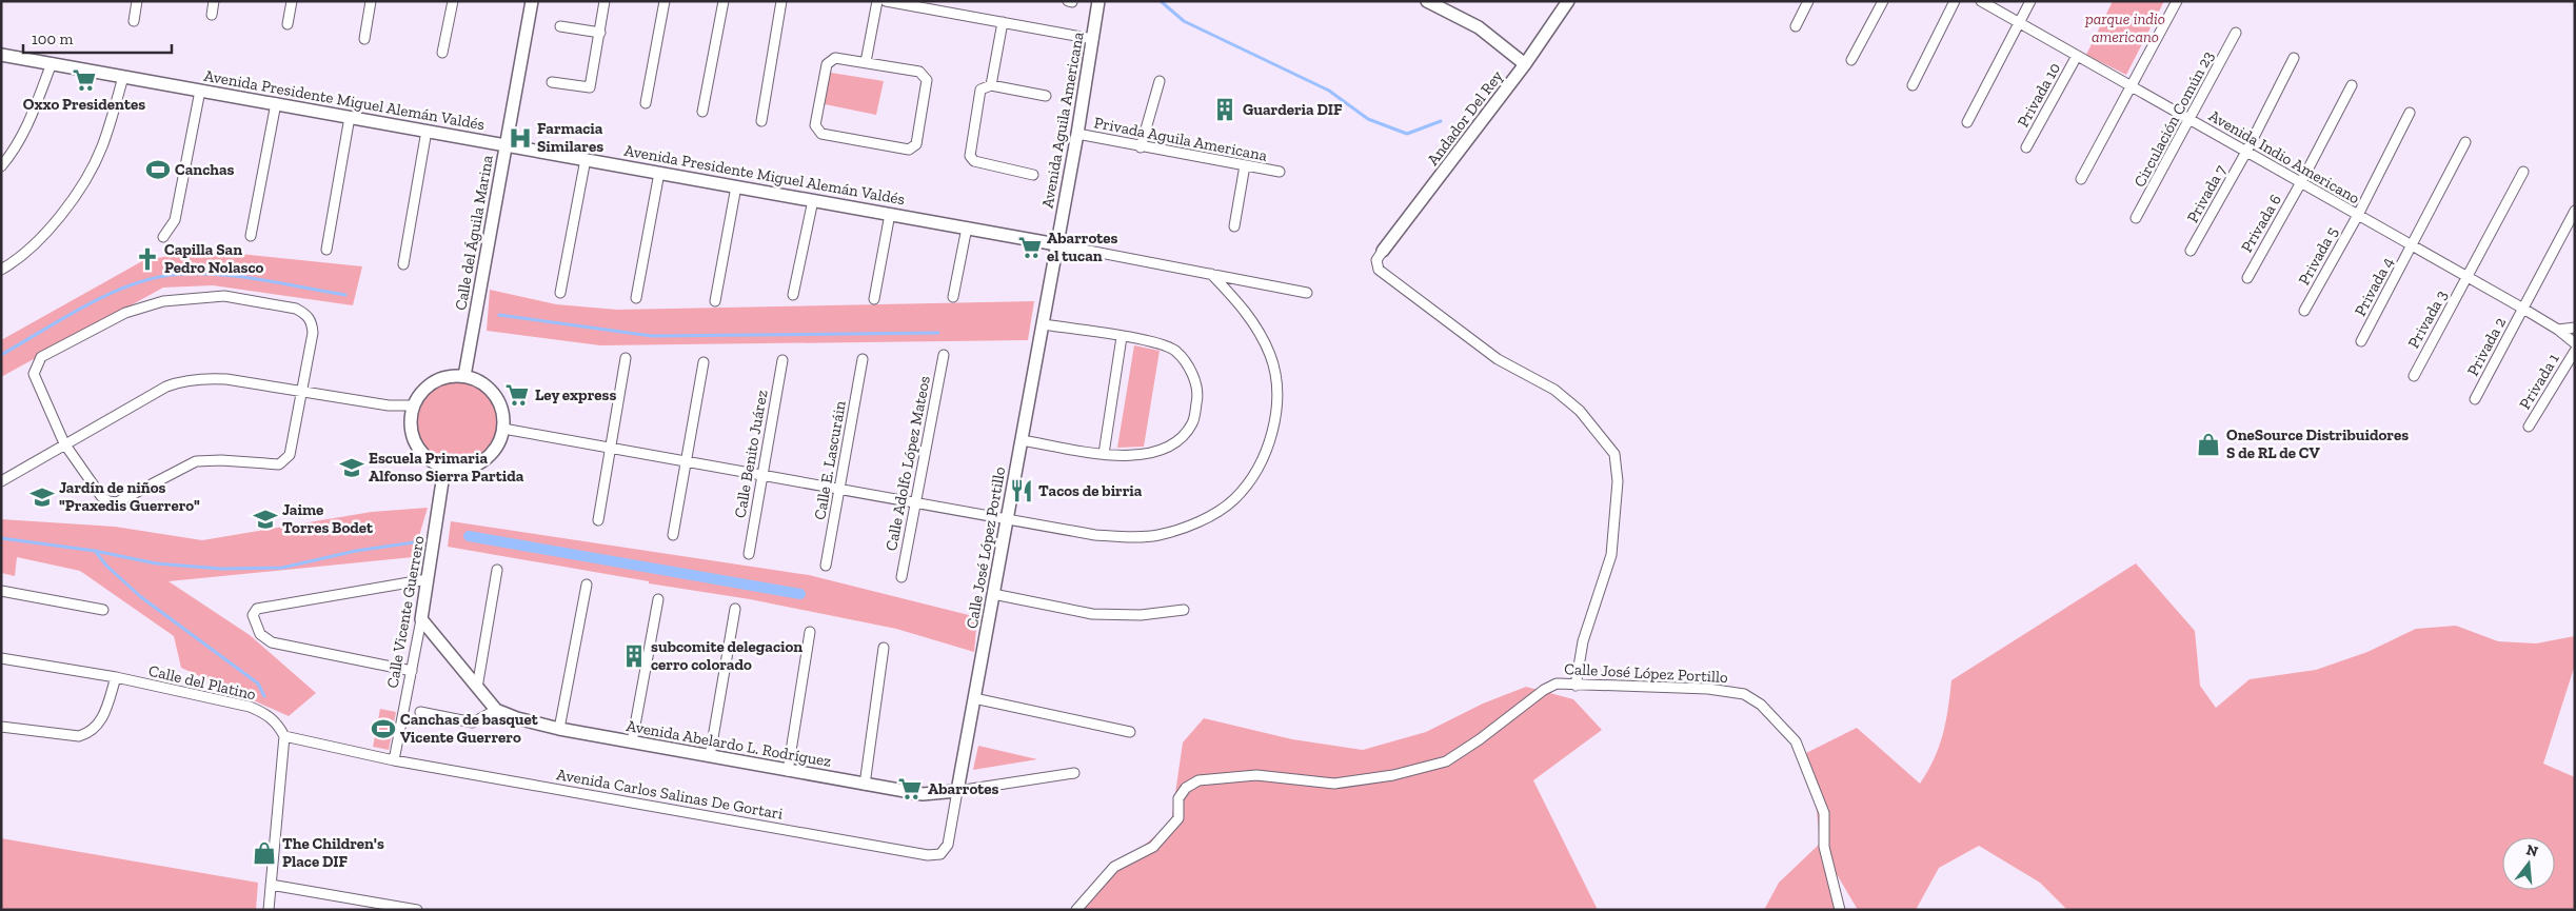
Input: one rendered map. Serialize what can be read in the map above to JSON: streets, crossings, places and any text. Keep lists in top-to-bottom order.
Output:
{
  "streets": {
    "street": [
      "Privada 10",
      "Avenida Presidente Miguel Alemán Valdés",
      "Andador Del Rey",
      "Circulación Común 23",
      "Avenida Aguila Americana",
      "Privada Aguila Americana",
      "Avenida Indio Americano",
      "Privada 7",
      "Privada 6",
      "Calle del Águila Marina",
      "Privada 5",
      "Privada 4",
      "Privada 3",
      "Privada 2",
      "Privada 1",
      "Calle Benito Juárez",
      "Calle E. Lascuráin",
      "Calle Adolfo López Mateos",
      "Calle José López Portillo",
      "Calle Vicente Guerrero",
      "Calle del Platino",
      "Avenida Abelardo L. Rodríguez",
      "Avenida Carlos Salinas De Gortari"
    ]
  },
  "crossings": [
    ["Privada 10", "Avenida Indio Americano"],
    ["Avenida Presidente Miguel Alemán Valdés", "Avenida Aguila Americana"],
    ["Avenida Presidente Miguel Alemán Valdés", "Calle del Águila Marina"],
    ["Avenida Presidente Miguel Alemán Valdés", "Calle José López Portillo"],
    ["Circulación Común 23", "Avenida Indio Americano"],
    ["Avenida Aguila Americana", "Privada Aguila Americana"],
    ["Avenida Aguila Americana", "Calle José López Portillo"],
    ["Avenida Indio Americano", "Privada 7"],
    ["Avenida Indio Americano", "Privada 6"],
    ["Avenida Indio Americano", "Privada 5"],
    ["Avenida Indio Americano", "Privada 4"],
    ["Avenida Indio Americano", "Privada 3"],
    ["Avenida Indio Americano", "Privada 2"],
    ["Avenida Indio Americano", "Privada 1"],
    ["Calle del Águila Marina", "Calle Vicente Guerrero"],
    ["Calle José López Portillo", "Avenida Abelardo L. Rodríguez"],
    ["Calle José López Portillo", "Avenida Carlos Salinas De Gortari"],
    ["Calle Vicente Guerrero", "Avenida Abelardo L. Rodríguez"],
    ["Calle Vicente Guerrero", "Avenida Carlos Salinas De Gortari"]
  ],
  "parks": ["parque indio americano"],
  "places": {
    "supermarket": [
      "Oxxo Presidentes",
      "Abarrotes el tucan",
      "Ley express",
      "Abarrotes"
    ],
    "building": ["Guarderia DIF", "subcomite delegacion cerro colorado"],
    "hospital": ["Farmacia Similares"],
    "sports": ["Canchas", "Canchas de basquet Vicente Guerrero"],
    "church": ["Capilla San Pedro Nolasco"],
    "shop": ["OneSource Distribuidores S de RL de CV", "The Children's Place DIF"],
    "school or university": ["Escuela Primaria Alfonso Sierra Partida", "Jardín de niños \"Praxedis Guerrero\"", "Jaime Torres Bodet"],
    "restaurant": ["Tacos de birria"]
  },
  "scale_bar": "100 m",
  "north": "top"
}
